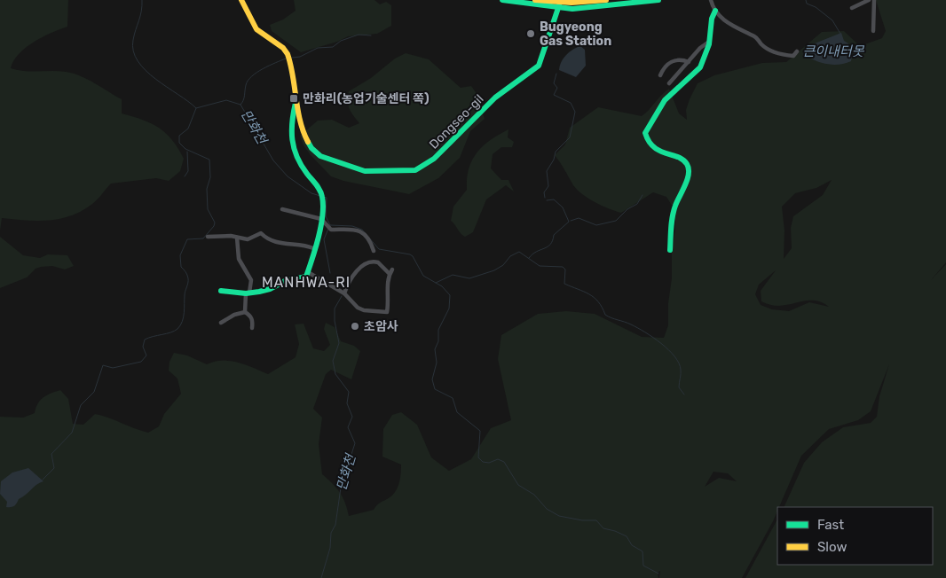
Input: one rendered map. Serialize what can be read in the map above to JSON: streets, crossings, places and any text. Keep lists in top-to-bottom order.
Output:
{
  "streets": {
    "street": ["Dongseo-gil"]
  },
  "districts": ["MANHWA-RI"],
  "water": ["큰이내터못", "만화천"],
  "places": {
    "other": ["Bugyeong Gas Station", "초암사"],
    "transit": ["만화리(농업기술센터 쪽)"]
  },
  "legend": ["Fast", "Slow"]
}
